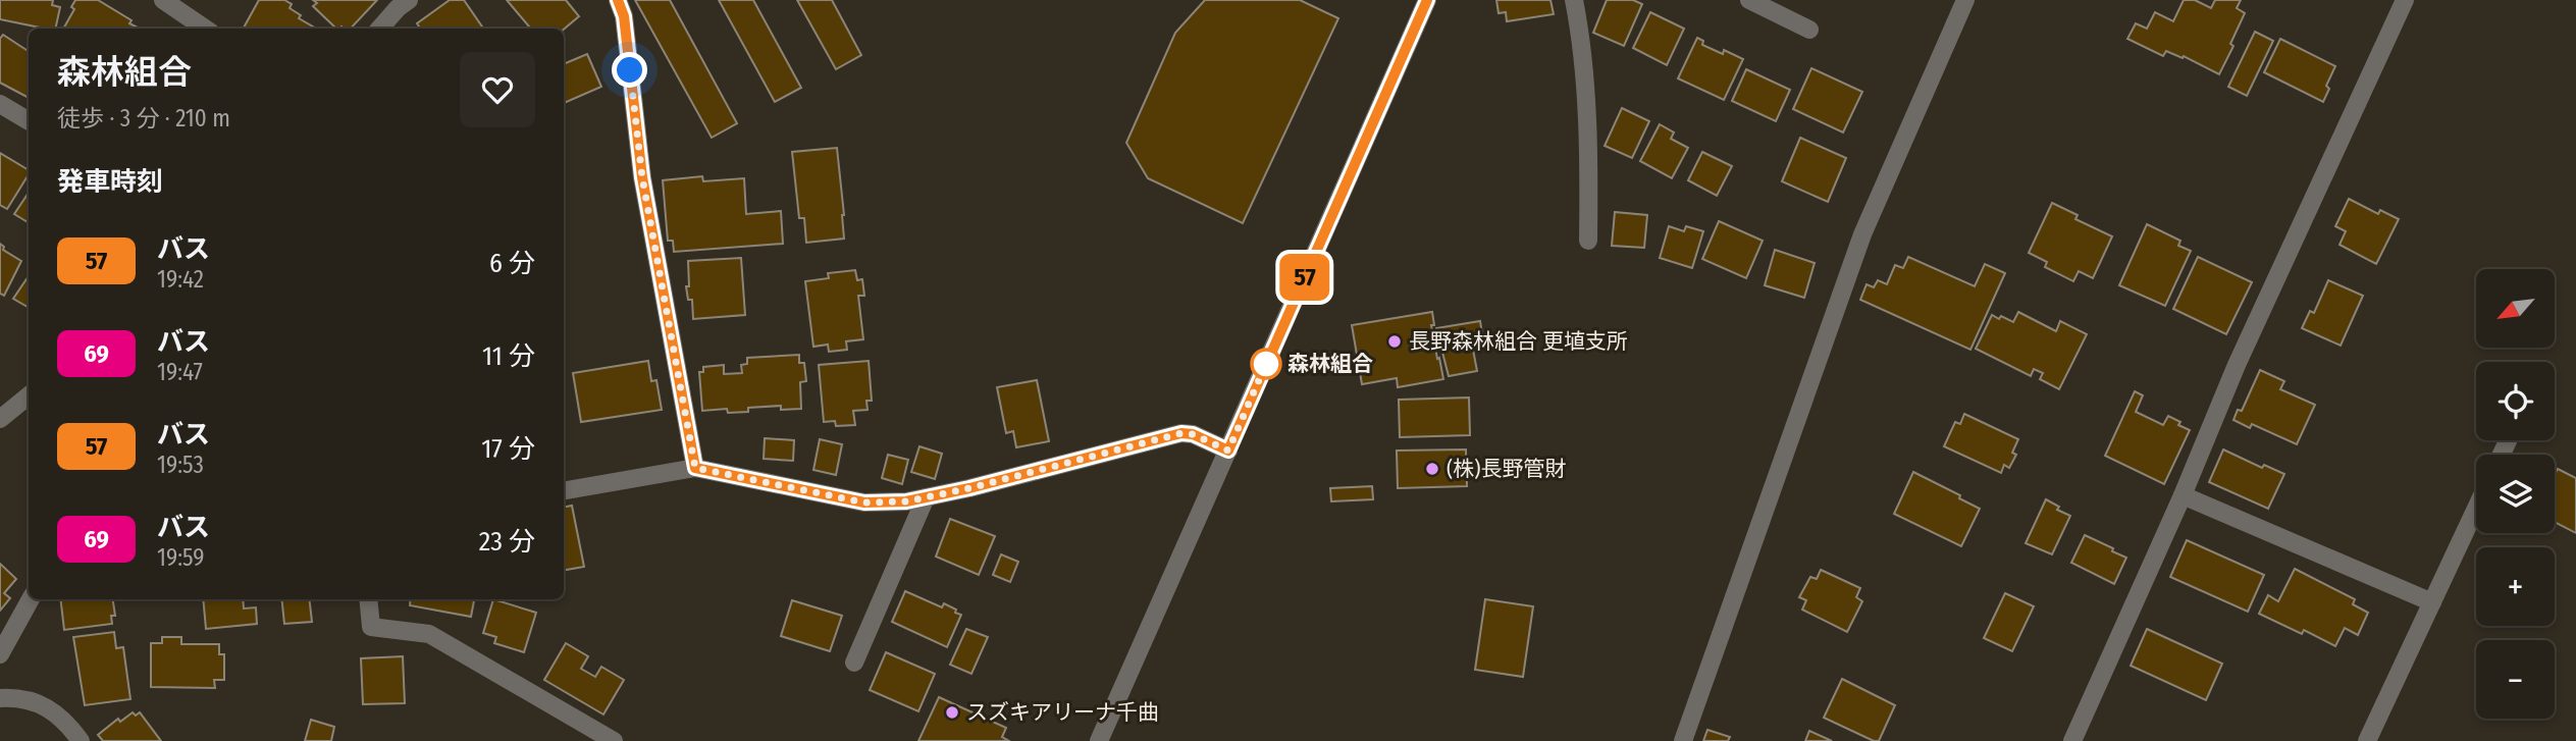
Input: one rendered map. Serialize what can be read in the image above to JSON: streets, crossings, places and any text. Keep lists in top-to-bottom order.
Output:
{
  "places": [
    "長野森林組合 更埴支所",
    "森林組合",
    "(株)長野管財",
    "スズキアリーナ千曲"
  ],
  "lines": ["bus line 57"],
  "north": "bottom left",
  "page": {
    "on_map": "57",
    "heading": [
      ["森林組合", "徒歩 · 3 分 · 210 m"],
      "発車時刻"
    ],
    "list": [
      {
        "mark": "57",
        "name": "バス",
        "note": "19:42",
        "value": "6 分"
      },
      {
        "mark": "69",
        "name": "バス",
        "note": "19:47",
        "value": "11 分"
      },
      {
        "mark": "57",
        "name": "バス",
        "note": "19:53",
        "value": "17 分"
      },
      {
        "mark": "69",
        "name": "バス",
        "note": "19:59",
        "value": "23 分"
      }
    ],
    "map_buttons": ["+", "−"]
  }
}
